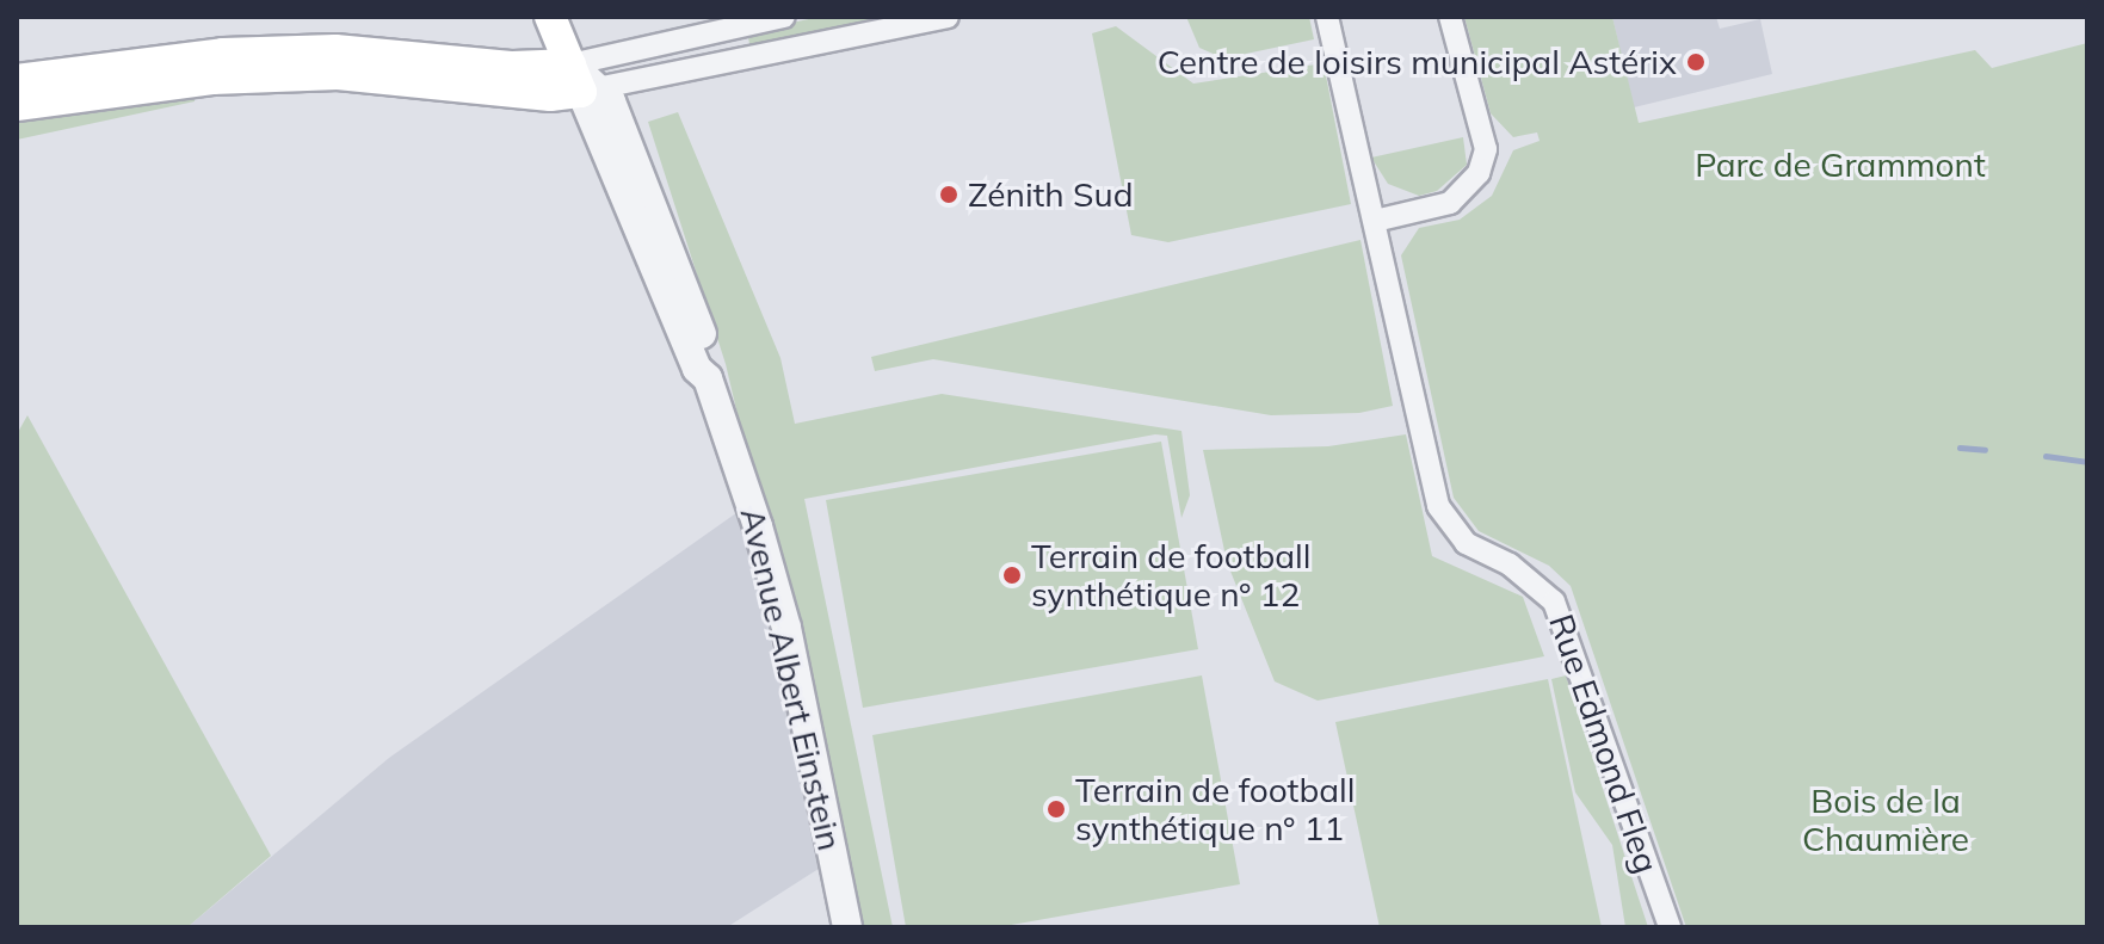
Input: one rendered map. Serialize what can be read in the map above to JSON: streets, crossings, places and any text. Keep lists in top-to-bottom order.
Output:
{
  "streets": {
    "main road": ["Avenue Albert Einstein"],
    "street": ["Rue Edmond Fleg"]
  },
  "parks": ["Parc de Grammont", "Bois de la Chaumière"],
  "places": [
    "Centre de loisirs municipal Astérix",
    "Zénith Sud",
    "Terrain de football synthétique n° 12",
    "Terrain de football synthétique n° 11"
  ]
}
